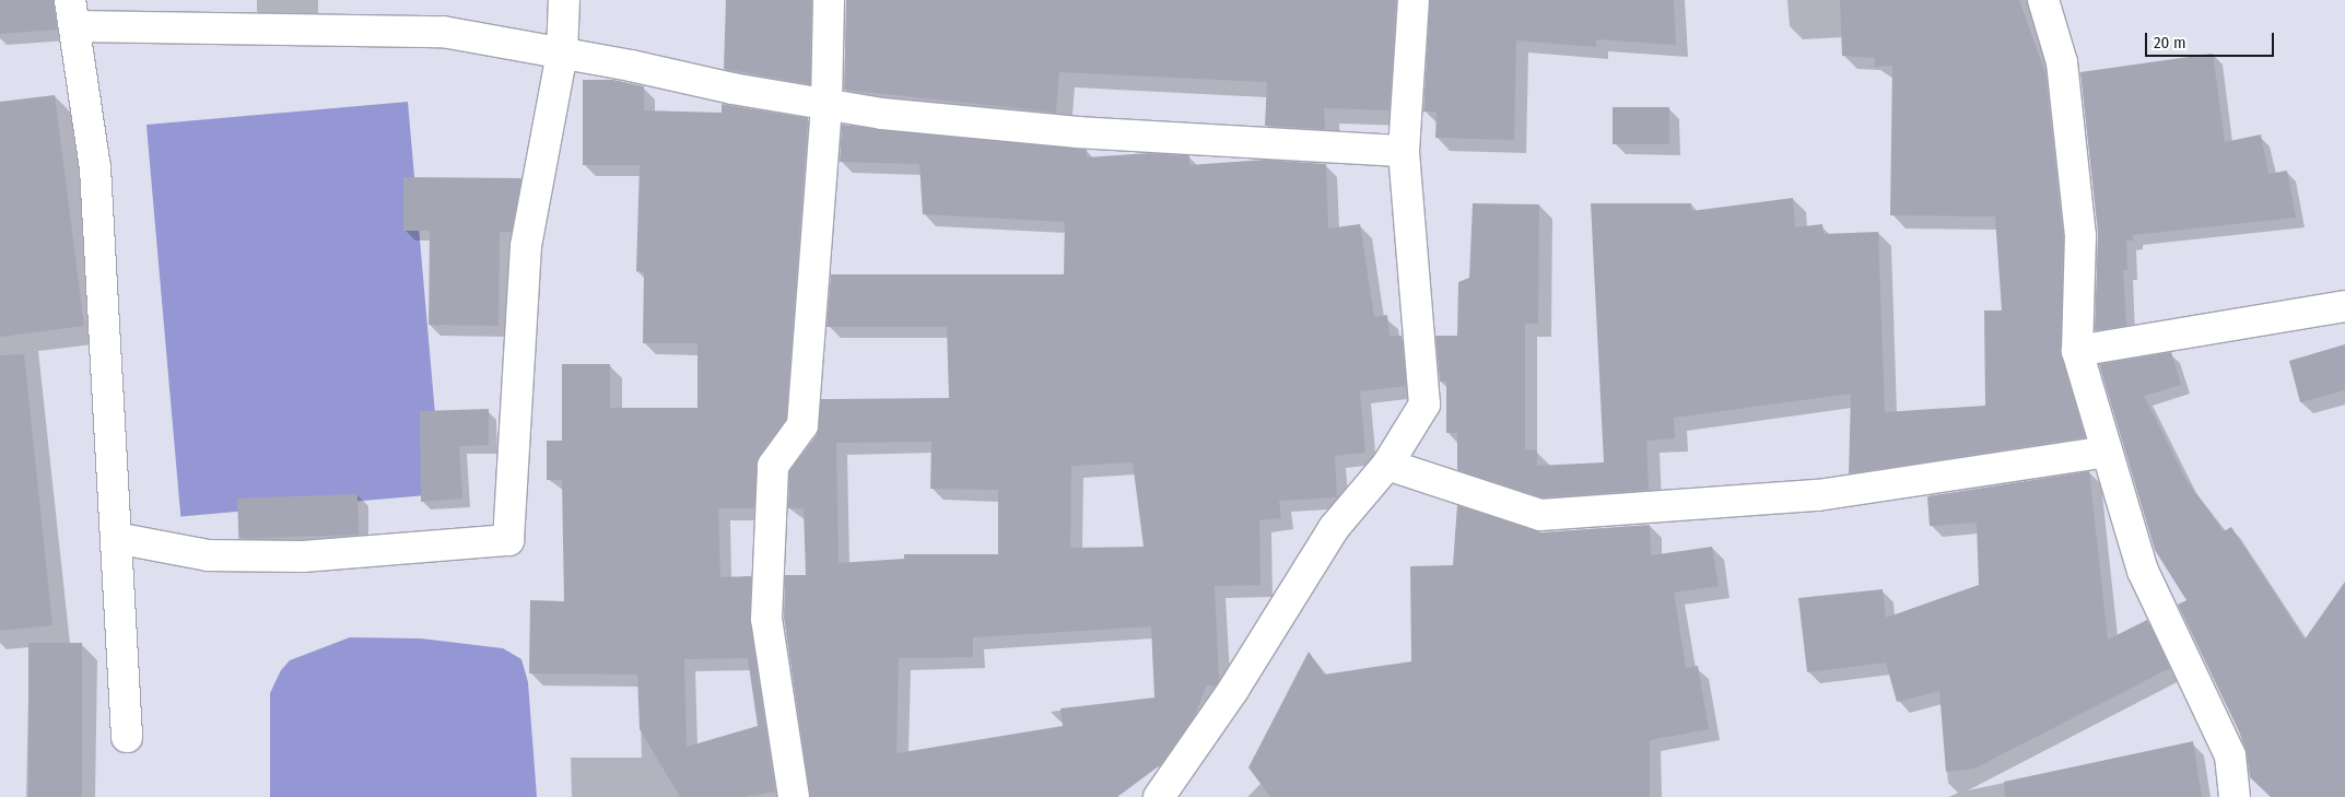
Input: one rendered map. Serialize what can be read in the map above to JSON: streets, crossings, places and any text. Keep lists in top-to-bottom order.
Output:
{
  "scale_bar": "20 m"
}
